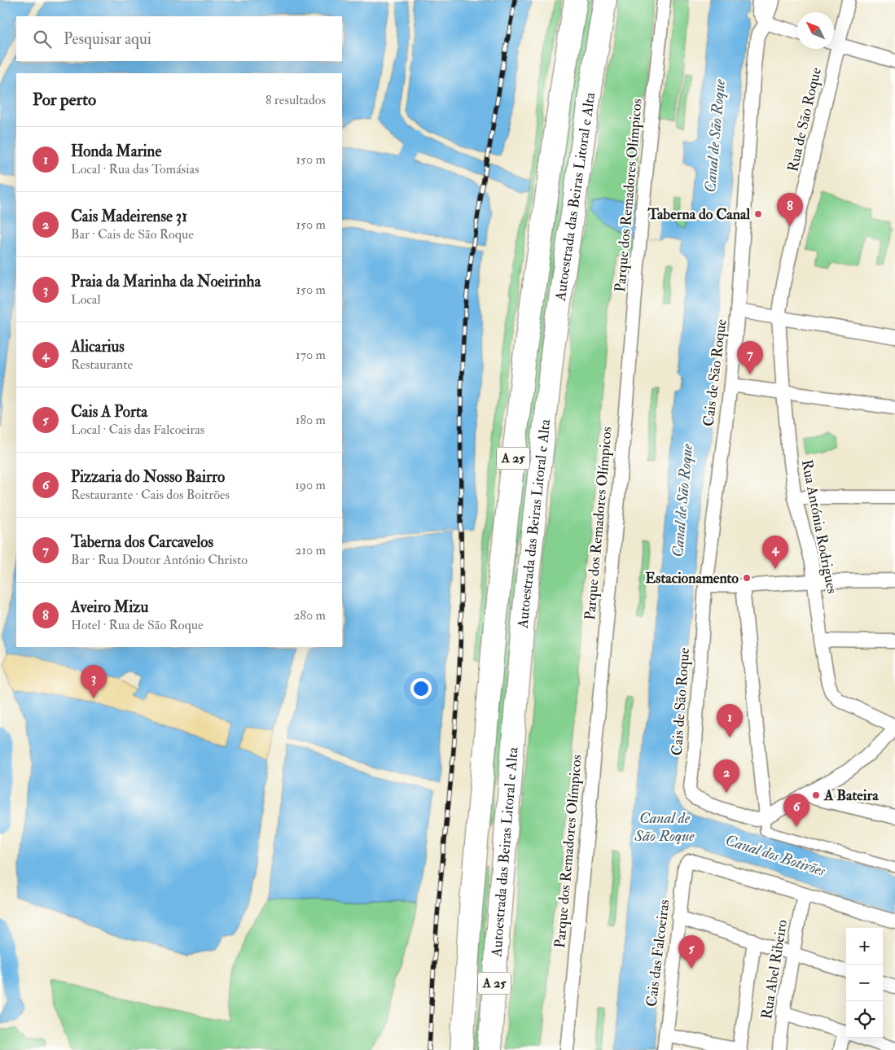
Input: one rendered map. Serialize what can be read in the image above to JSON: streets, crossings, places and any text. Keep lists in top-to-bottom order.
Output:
{
  "streets": {
    "highway": ["Autoestrada das Beiras Litoral e Alta", "A 25"],
    "street": [
      "Rua de São Roque",
      "Parque dos Remadores Olímpicos",
      "Cais de São Roque",
      "Rua Antónia Rodrigues",
      "Cais das Falcoeiras",
      "Rua Abel Ribeiro"
    ]
  },
  "crossings": [
    ["Rua de São Roque", "Rua Antónia Rodrigues"],
    ["Cais das Falcoeiras", "Rua Abel Ribeiro"]
  ],
  "water": ["Canal de São Roque", "Canal dos Botirões"],
  "places": ["Taberna do Canal", "Estacionamento", "A Bateira"],
  "north": "top left",
  "page": {
    "search": "Pesquisar aqui",
    "heading": ["Por perto", "8 resultados"],
    "list": [
      {
        "mark": "1",
        "name": "Honda Marine",
        "note": "Local · Rua das Tomásias",
        "value": "150 m"
      },
      {
        "mark": "2",
        "name": "Cais Madeirense 31",
        "note": "Bar · Cais de São Roque",
        "value": "150 m"
      },
      {
        "mark": "3",
        "name": "Praia da Marinha da Noeirinha",
        "note": "Local",
        "value": "150 m"
      },
      {
        "mark": "4",
        "name": "Alicarius",
        "note": "Restaurante",
        "value": "170 m"
      },
      {
        "mark": "5",
        "name": "Cais A Porta",
        "note": "Local · Cais das Falcoeiras",
        "value": "180 m"
      },
      {
        "mark": "6",
        "name": "Pizzaria do Nosso Bairro",
        "note": "Restaurante · Cais dos Boitrões",
        "value": "190 m"
      },
      {
        "mark": "7",
        "name": "Taberna dos Carcavelos",
        "note": "Bar · Rua Doutor António Christo",
        "value": "210 m"
      },
      {
        "mark": "8",
        "name": "Aveiro Mizu",
        "note": "Hotel · Rua de São Roque",
        "value": "280 m"
      }
    ],
    "pins": [
      "8",
      "7",
      "4",
      "3",
      "1",
      "2",
      "6",
      "5"
    ],
    "map_buttons": ["+", "−"]
  }
}
